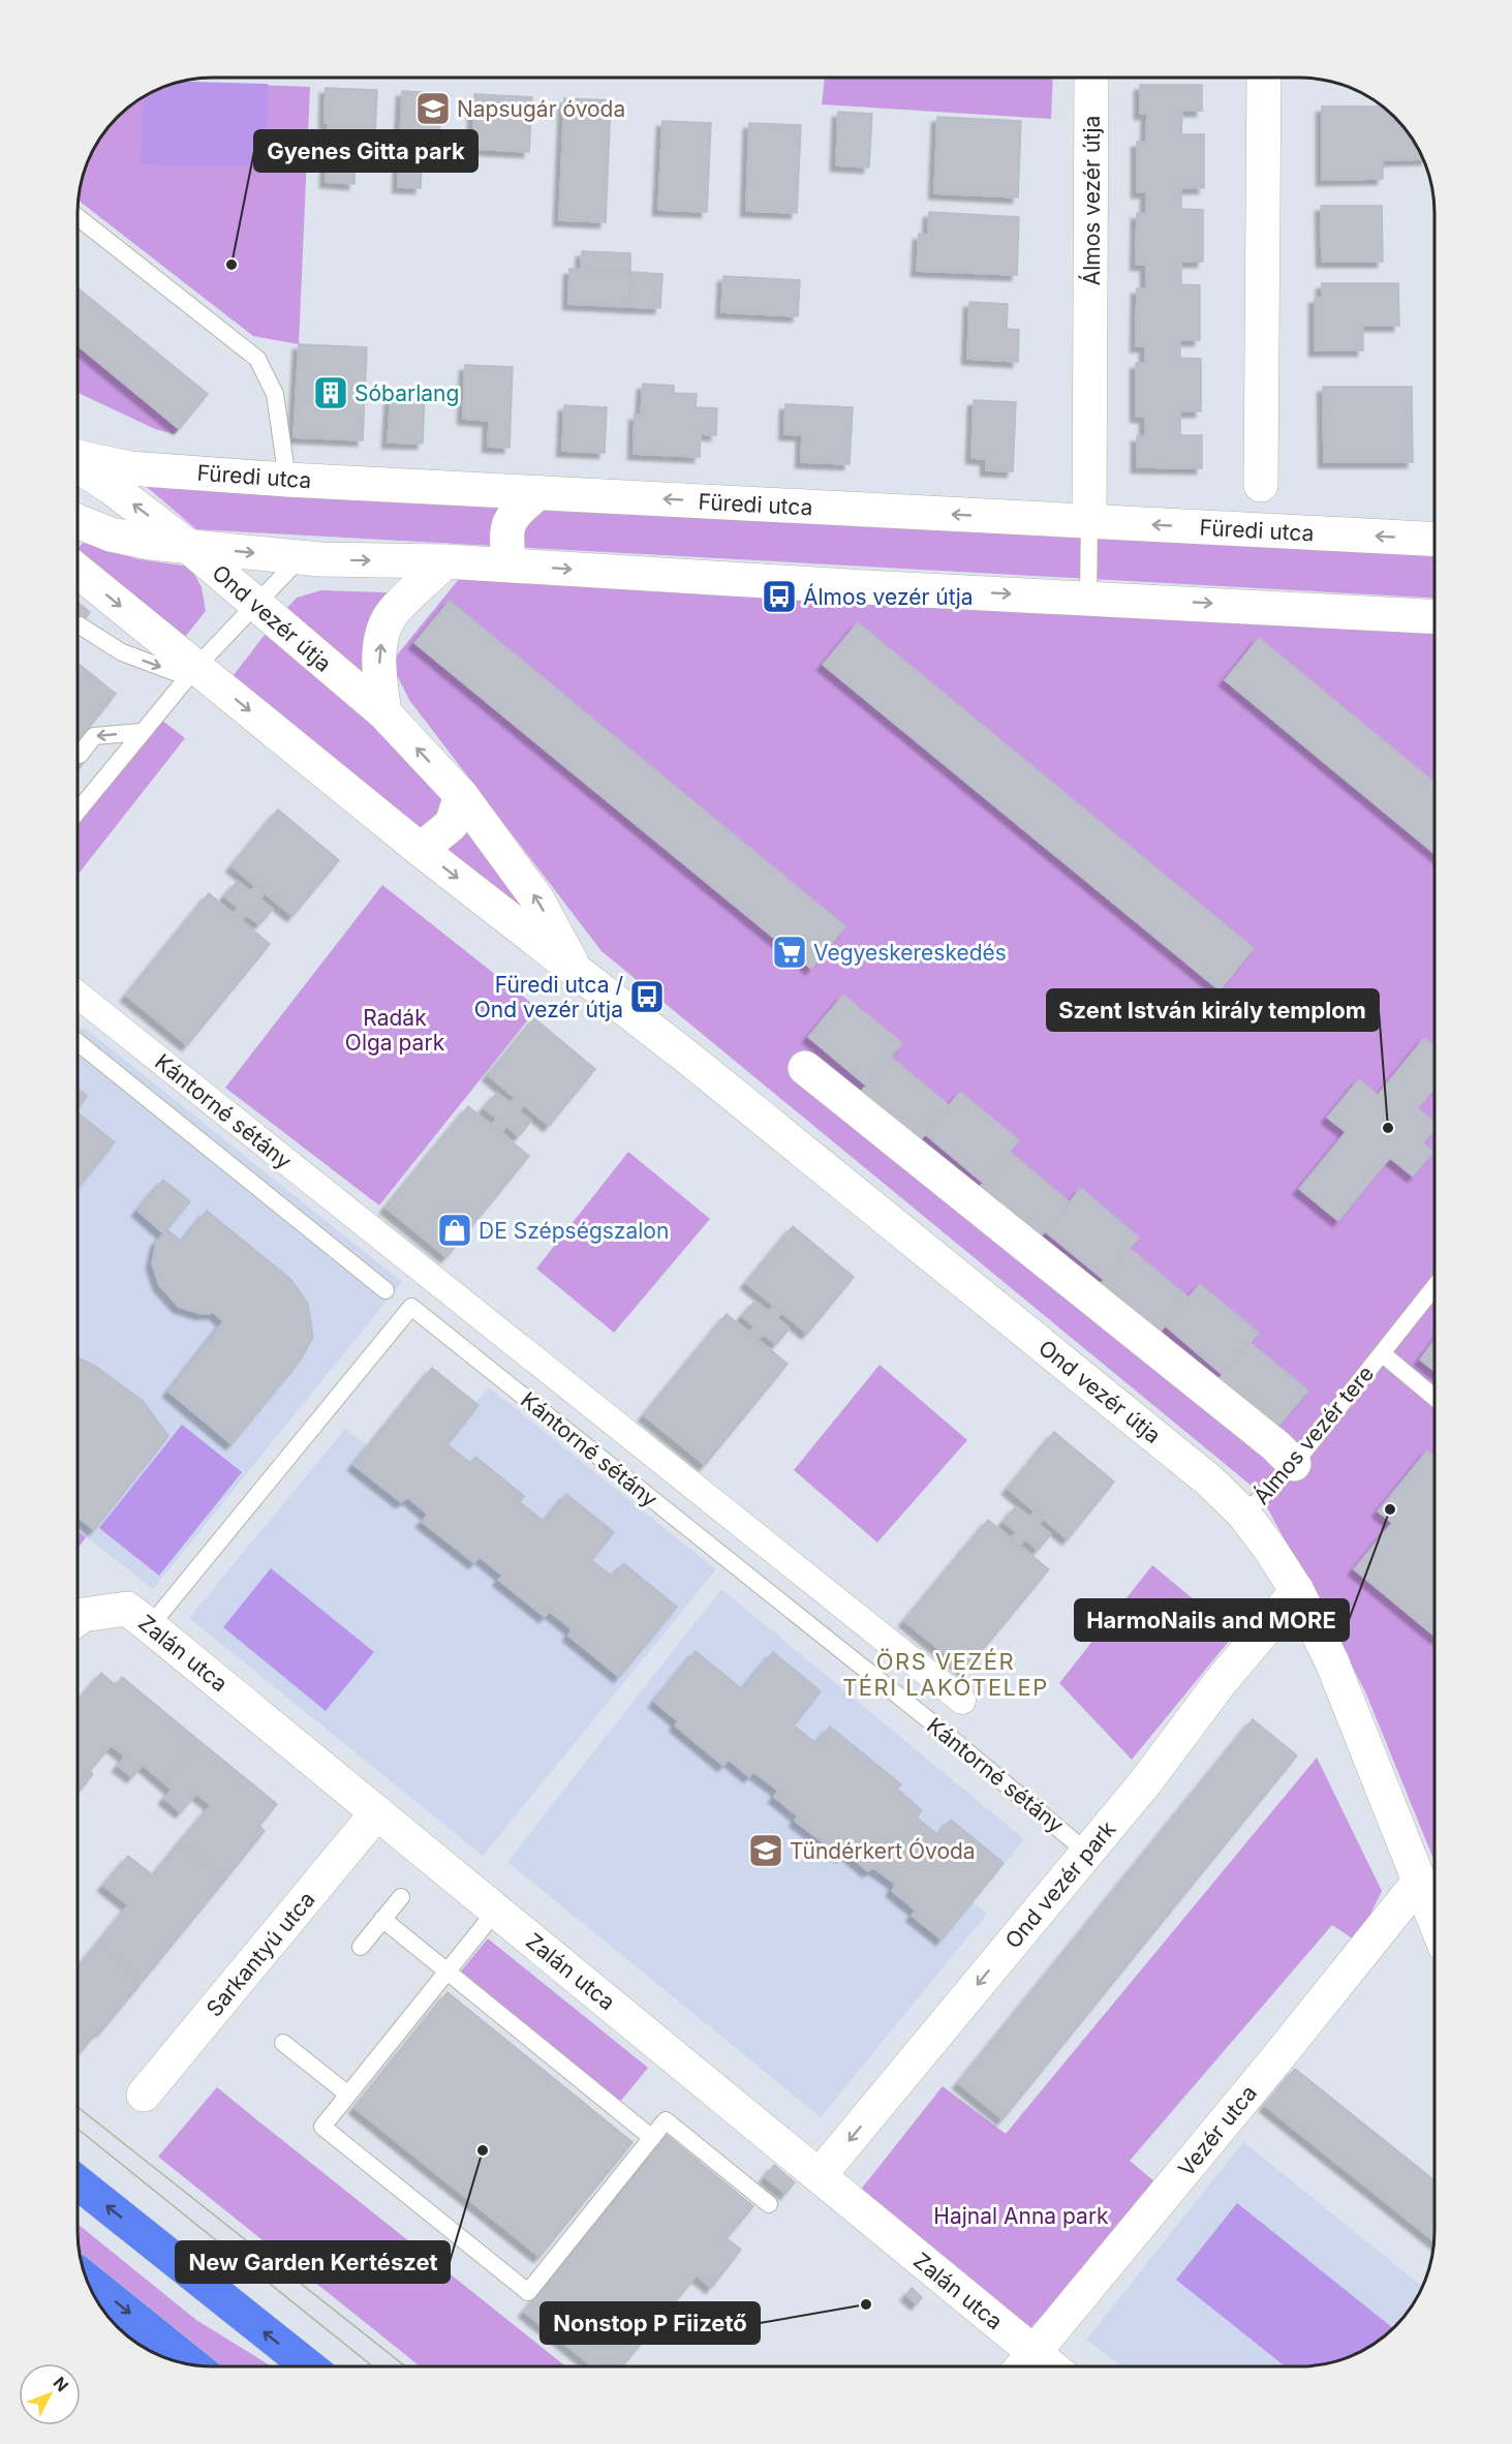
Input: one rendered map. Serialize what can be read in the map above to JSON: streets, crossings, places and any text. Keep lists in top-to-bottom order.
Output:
{
  "streets": {
    "street": [
      "Álmos vezér útja",
      "Füredi utca",
      "Ond vezér útja",
      "Kántorné sétány",
      "Zalán utca",
      "Ond vezér park",
      "Sarkantyú utca",
      "Vezér utca"
    ],
    "lane": ["Álmos vezér tere"]
  },
  "crossings": [
    ["Álmos vezér útja", "Füredi utca"],
    ["Ond vezér útja", "Álmos vezér tere"],
    ["Ond vezér útja", "Ond vezér park"],
    ["Ond vezér útja", "Vezér utca"],
    ["Kántorné sétány", "Zalán utca"],
    ["Kántorné sétány", "Ond vezér park"],
    ["Zalán utca", "Ond vezér park"],
    ["Zalán utca", "Sarkantyú utca"],
    ["Zalán utca", "Vezér utca"]
  ],
  "one_way": ["Ond vezér park"],
  "districts": ["ÖRS VEZÉR TÉRI LAKÓTELEP"],
  "parks": ["Radák Olga park", "Hajnal Anna park"],
  "places": {
    "school or university": ["Napsugár óvoda", "Tündérkert Óvoda"],
    "other": [
      "Gyenes Gitta park",
      "Szent István király templom",
      "HarmoNails and MORE",
      "New Garden Kertészet",
      "Nonstop P Fiizető"
    ],
    "building": ["Sóbarlang"],
    "bus stop": ["Álmos vezér útja", "Füredi utca / Ond vezér útja"],
    "supermarket": ["Vegyeskereskedés"],
    "shop": ["DE Szépségszalon"]
  },
  "north": "top right"
}
